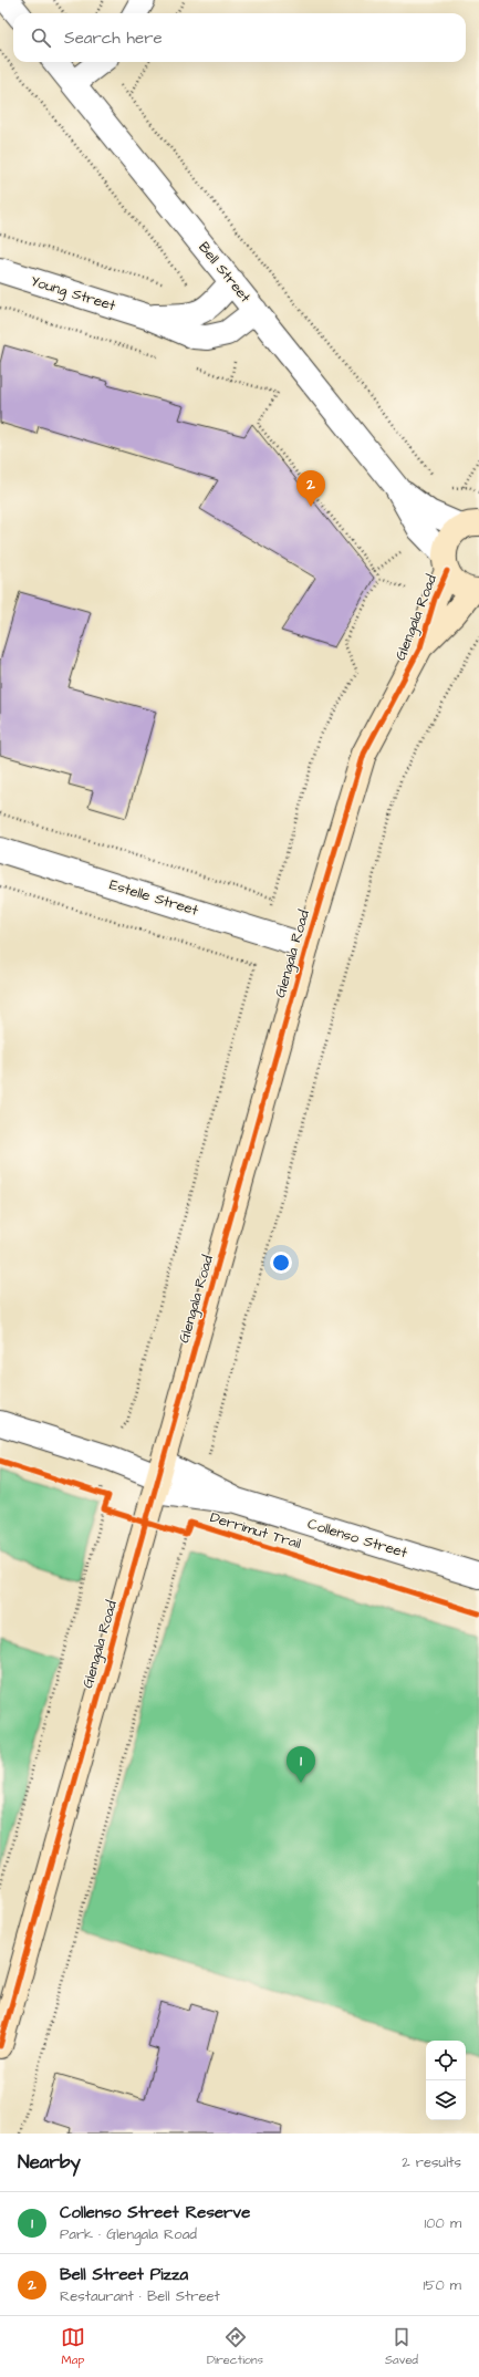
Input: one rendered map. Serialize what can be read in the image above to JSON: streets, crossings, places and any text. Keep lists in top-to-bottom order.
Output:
{
  "streets": {
    "street": [
      "Bell Street",
      "Young Street",
      "Glengala Road",
      "Estelle Street",
      "Collenso Street"
    ],
    "cycle path": ["Derrimut Trail"]
  },
  "crossings": [
    ["Bell Street", "Young Street"],
    ["Bell Street", "Glengala Road"],
    ["Glengala Road", "Estelle Street"],
    ["Glengala Road", "Collenso Street"]
  ],
  "page": {
    "search": "Search here",
    "pins": ["2", "1"],
    "heading": ["Nearby", "2 results"],
    "list": [
      {
        "mark": "1",
        "name": "Collenso Street Reserve",
        "note": "Park · Glengala Road",
        "value": "100 m"
      },
      {
        "mark": "2",
        "name": "Bell Street Pizza",
        "note": "Restaurant · Bell Street",
        "value": "150 m"
      }
    ],
    "nav": ["Map", "Directions", "Saved"]
  }
}
